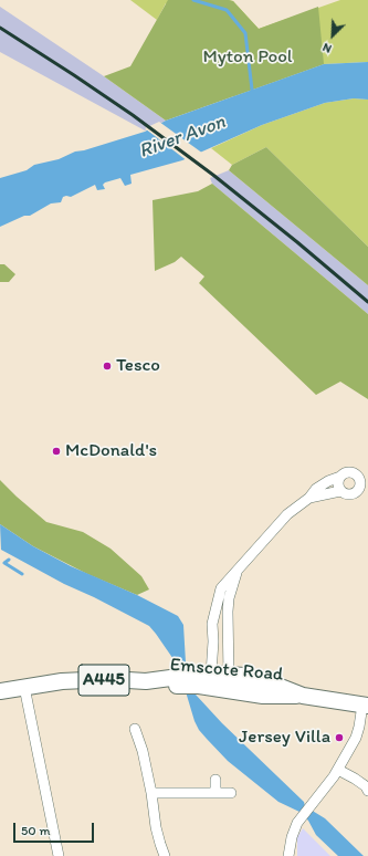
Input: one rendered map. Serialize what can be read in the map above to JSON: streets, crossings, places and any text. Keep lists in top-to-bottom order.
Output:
{
  "streets": {
    "main road": ["Emscote Road", "A445"]
  },
  "water": ["River Avon"],
  "parks": ["Myton Pool"],
  "places": ["Tesco", "McDonald's", "Jersey Villa"],
  "scale_bar": "50 m",
  "north": "bottom left"
}
